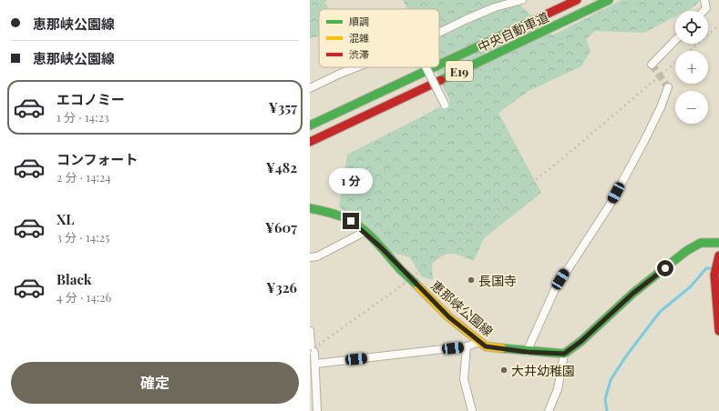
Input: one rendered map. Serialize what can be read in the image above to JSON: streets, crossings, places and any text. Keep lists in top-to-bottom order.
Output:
{
  "streets": {
    "main road": ["中央自動車道", "E19", "恵那峡公園線"]
  },
  "places": ["長国寺", "大井幼稚園"],
  "legend": ["順調", "混雑", "渋滞"],
  "page": {
    "banner": ["恵那峡公園線", "恵那峡公園線"],
    "map_buttons": ["+", "−"],
    "list": [
      {
        "name": "エコノミー",
        "note": "1 分 · 14:23",
        "value": "¥357"
      },
      {
        "name": "コンフォート",
        "note": "2 分 · 14:24",
        "value": "¥482"
      },
      {
        "name": "XL",
        "note": "3 分 · 14:25",
        "value": "¥607"
      },
      {
        "name": "Black",
        "note": "4 分 · 14:26",
        "value": "¥326"
      }
    ],
    "bubble": "1 分",
    "buttons": "確定"
  }
}
